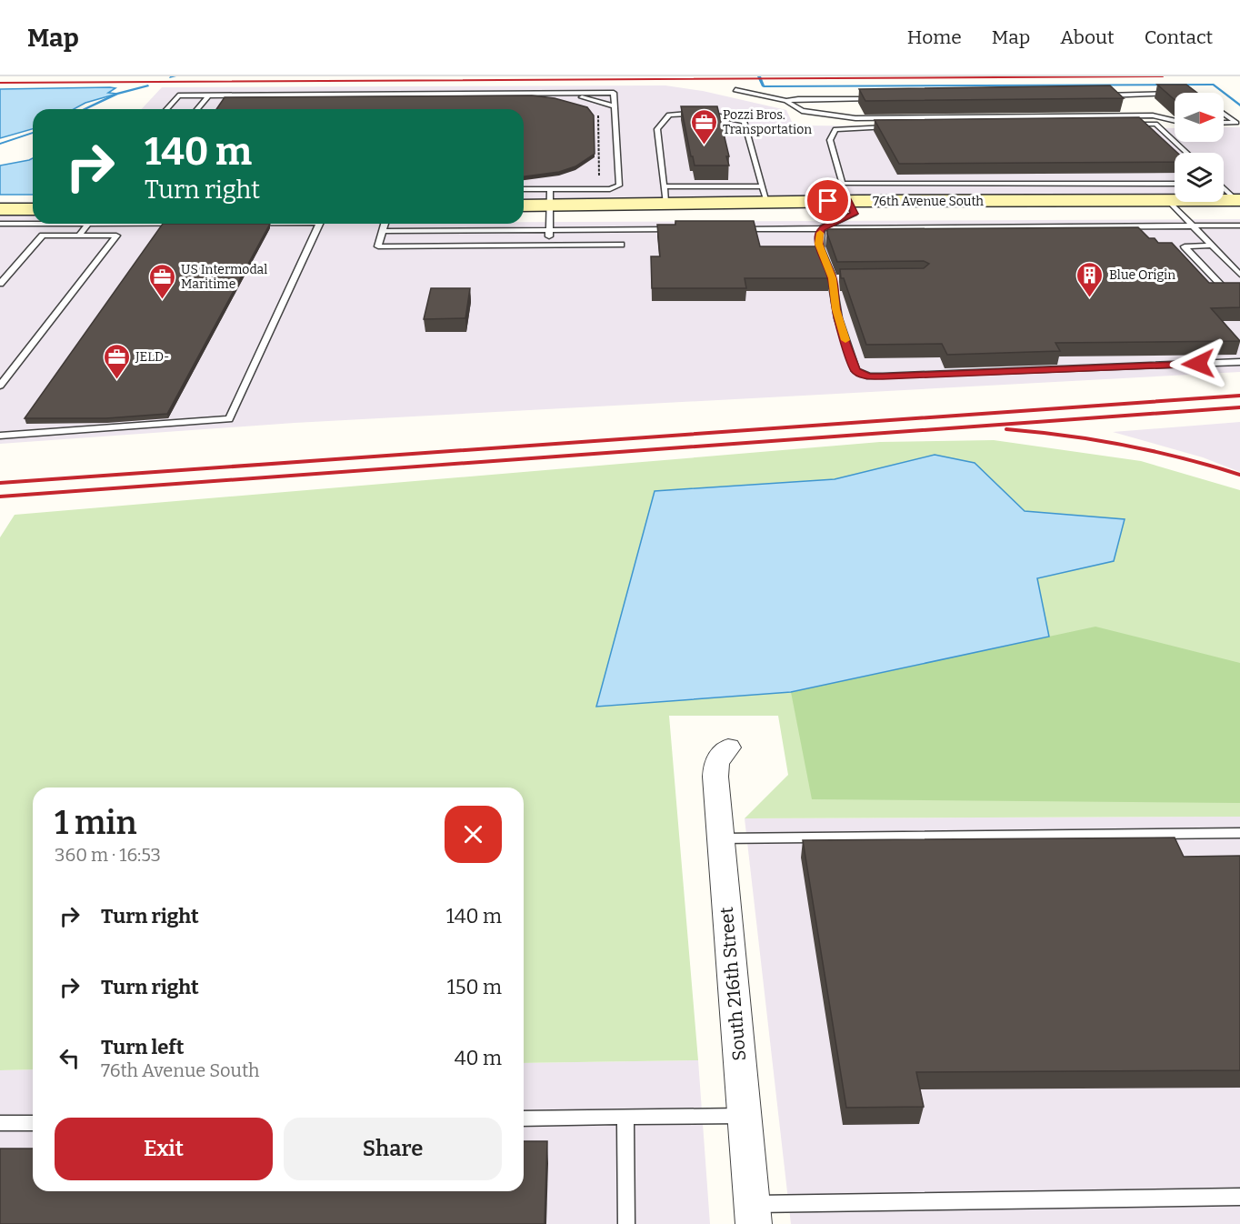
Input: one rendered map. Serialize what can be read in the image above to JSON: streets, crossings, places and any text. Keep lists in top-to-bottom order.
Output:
{
  "streets": {
    "street": ["76th Avenue South", "South 216th Street"]
  },
  "places": {
    "office": ["Pozzi Bros. Transportation", "US Intermodal Maritime", "JELD-"],
    "building": ["Blue Origin"]
  },
  "north": "right",
  "page": {
    "header": "Map",
    "nav": [
      "Home",
      "Map",
      "About",
      "Contact"
    ],
    "turn": ["140 m", "Turn right"],
    "heading": ["1 min", "360 m · 16:53"],
    "list": [
      {
        "name": "Turn right",
        "value": "140 m"
      },
      {
        "name": "Turn right",
        "value": "150 m"
      },
      {
        "name": "Turn left",
        "note": "76th Avenue South",
        "value": "40 m"
      }
    ],
    "buttons": ["Exit", "Share"]
  }
}
